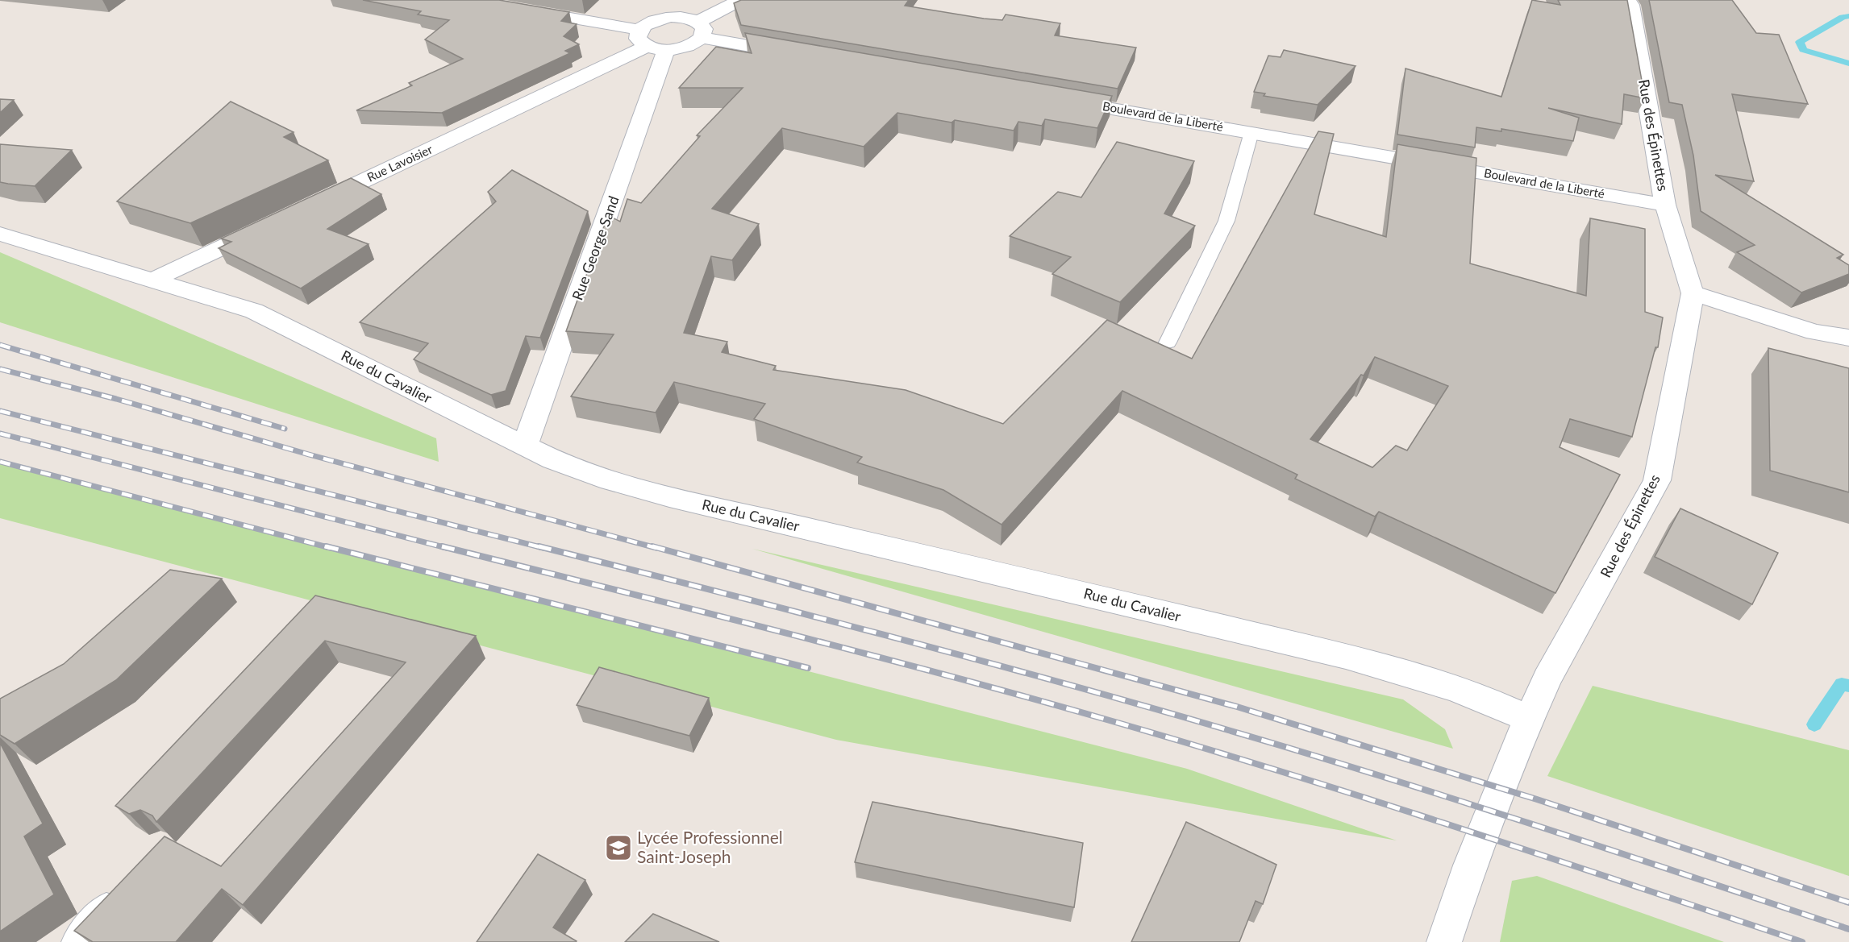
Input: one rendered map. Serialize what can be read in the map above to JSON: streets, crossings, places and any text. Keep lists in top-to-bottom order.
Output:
{
  "streets": {
    "street": [
      "Boulevard de la Liberté",
      "Rue des Épinettes",
      "Rue Lavoisier",
      "Rue George Sand",
      "Rue du Cavalier"
    ]
  },
  "crossings": [
    ["Boulevard de la Liberté", "Rue des Épinettes"],
    ["Rue des Épinettes", "Rue du Cavalier"],
    ["Rue Lavoisier", "Rue George Sand"],
    ["Rue George Sand", "Rue du Cavalier"]
  ],
  "places": {
    "school or university": ["Lycée Professionnel Saint-Joseph"]
  }
}
